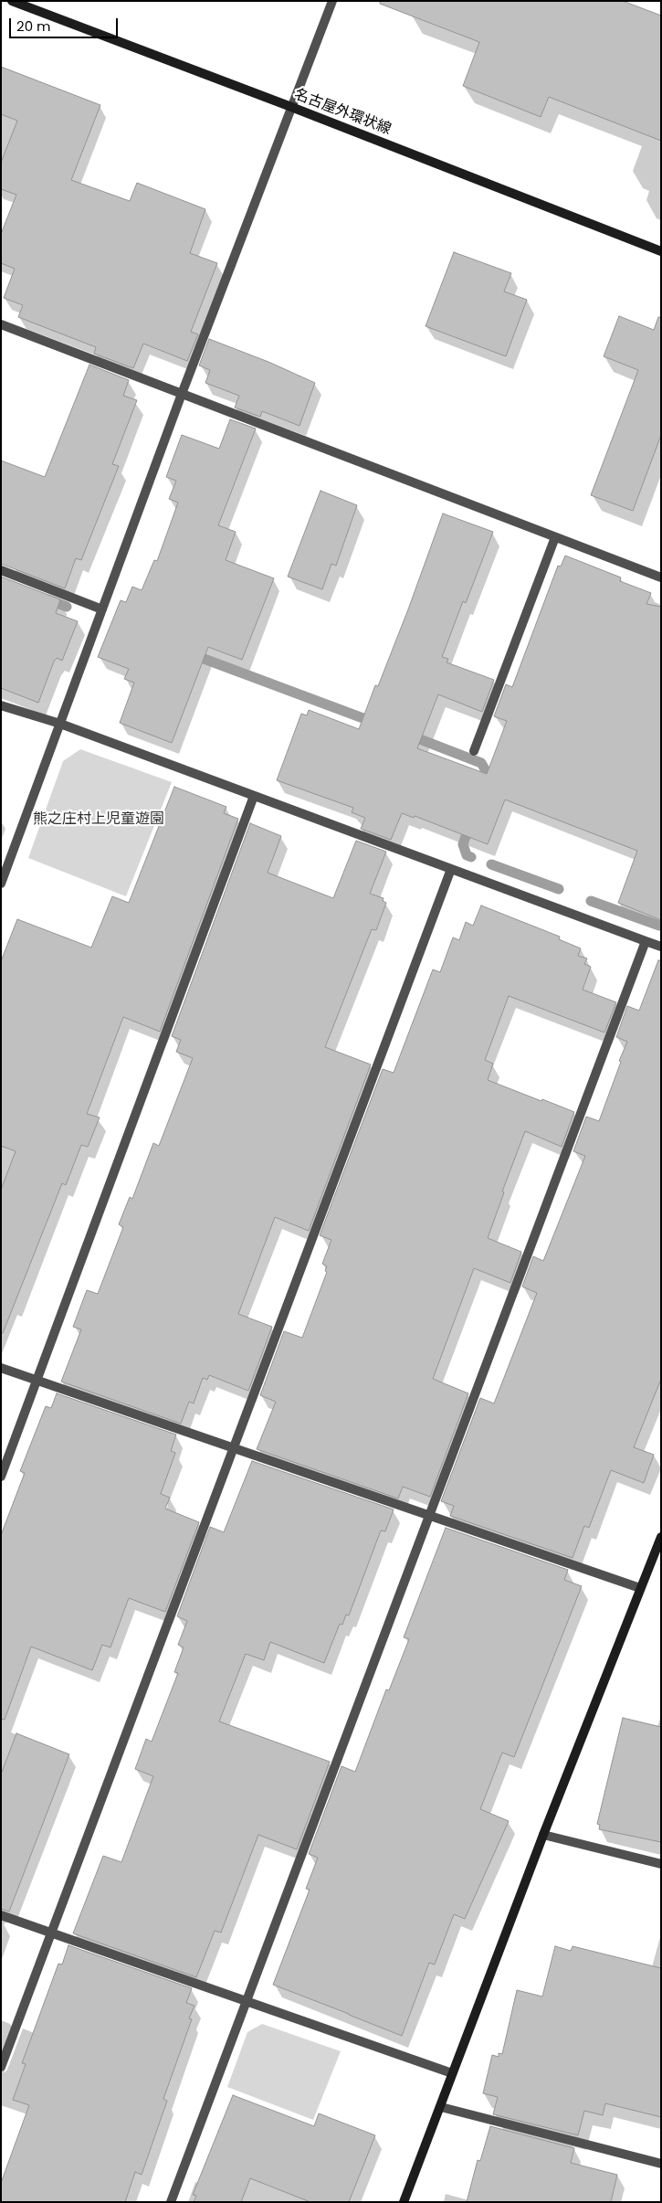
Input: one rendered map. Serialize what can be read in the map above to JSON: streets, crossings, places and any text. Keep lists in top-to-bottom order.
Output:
{
  "streets": {
    "street": ["名古屋外環状線"]
  },
  "parks": ["熊之庄村上児童遊園"],
  "scale_bar": "20 m"
}
